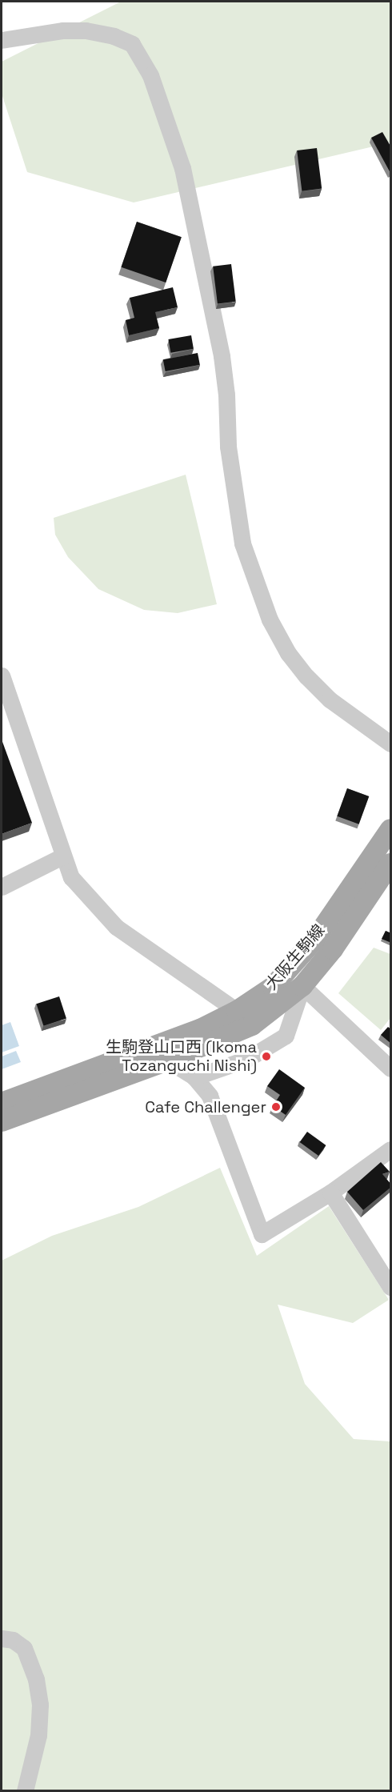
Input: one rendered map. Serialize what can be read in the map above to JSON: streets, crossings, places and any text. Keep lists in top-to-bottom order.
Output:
{
  "streets": {
    "main road": ["大阪生駒線"]
  },
  "places": ["生駒登山口西 (Ikoma Tozanguchi Nishi)", "Cafe Challenger"]
}
